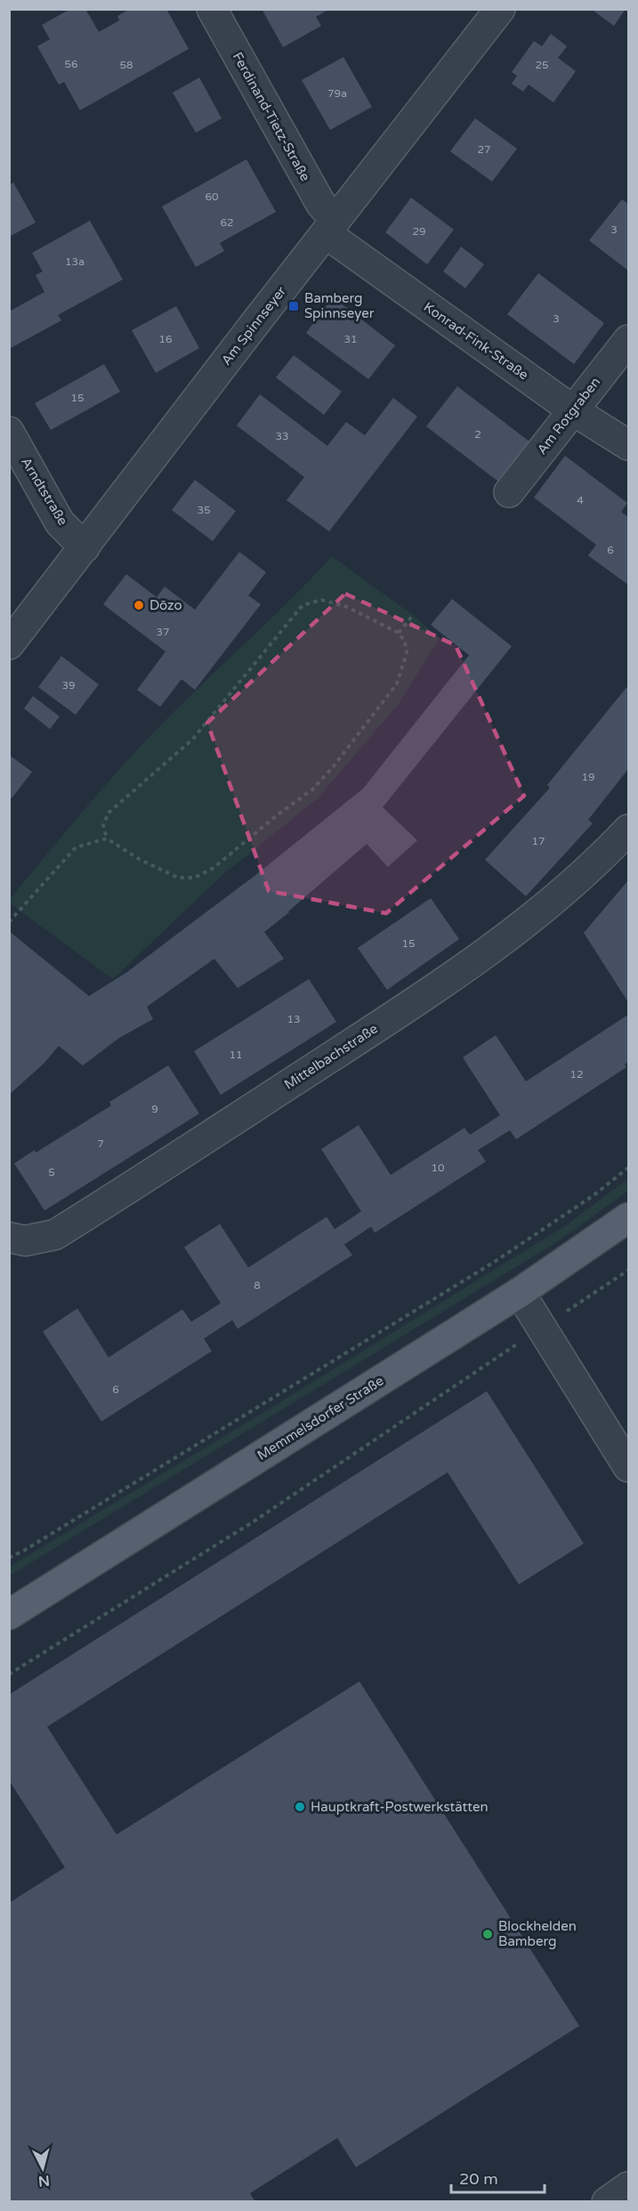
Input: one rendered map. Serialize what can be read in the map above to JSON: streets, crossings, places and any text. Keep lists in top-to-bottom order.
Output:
{
  "streets": {
    "main road": ["Memmelsdorfer Straße"],
    "street": [
      "Ferdinand-Tietz-Straße",
      "Am Spinnseyer",
      "Konrad-Fink-Straße",
      "Am Rotgraben",
      "Arndtstraße",
      "Mittelbachstraße"
    ]
  },
  "crossings": [
    ["Ferdinand-Tietz-Straße", "Am Spinnseyer"],
    ["Ferdinand-Tietz-Straße", "Konrad-Fink-Straße"],
    ["Am Spinnseyer", "Konrad-Fink-Straße"],
    ["Am Spinnseyer", "Arndtstraße"],
    ["Konrad-Fink-Straße", "Am Rotgraben"]
  ],
  "places": {
    "transit": ["Bamberg Spinnseyer"],
    "other": ["Dōzo", "Hauptkraft-Postwerkstätten", "Blockhelden Bamberg"]
  },
  "house_numbers": [
    "56",
    "58",
    "25",
    "79a",
    "27",
    "60",
    "62",
    "3",
    "29",
    "13a",
    "3",
    "16",
    "31",
    "15",
    "2",
    "33",
    "4",
    "35",
    "6",
    "37",
    "39",
    "19",
    "17",
    "15",
    "13",
    "11",
    "12",
    "9",
    "7",
    "10",
    "5",
    "8",
    "6"
  ],
  "scale_bar": "20 m",
  "north": "bottom"
}
